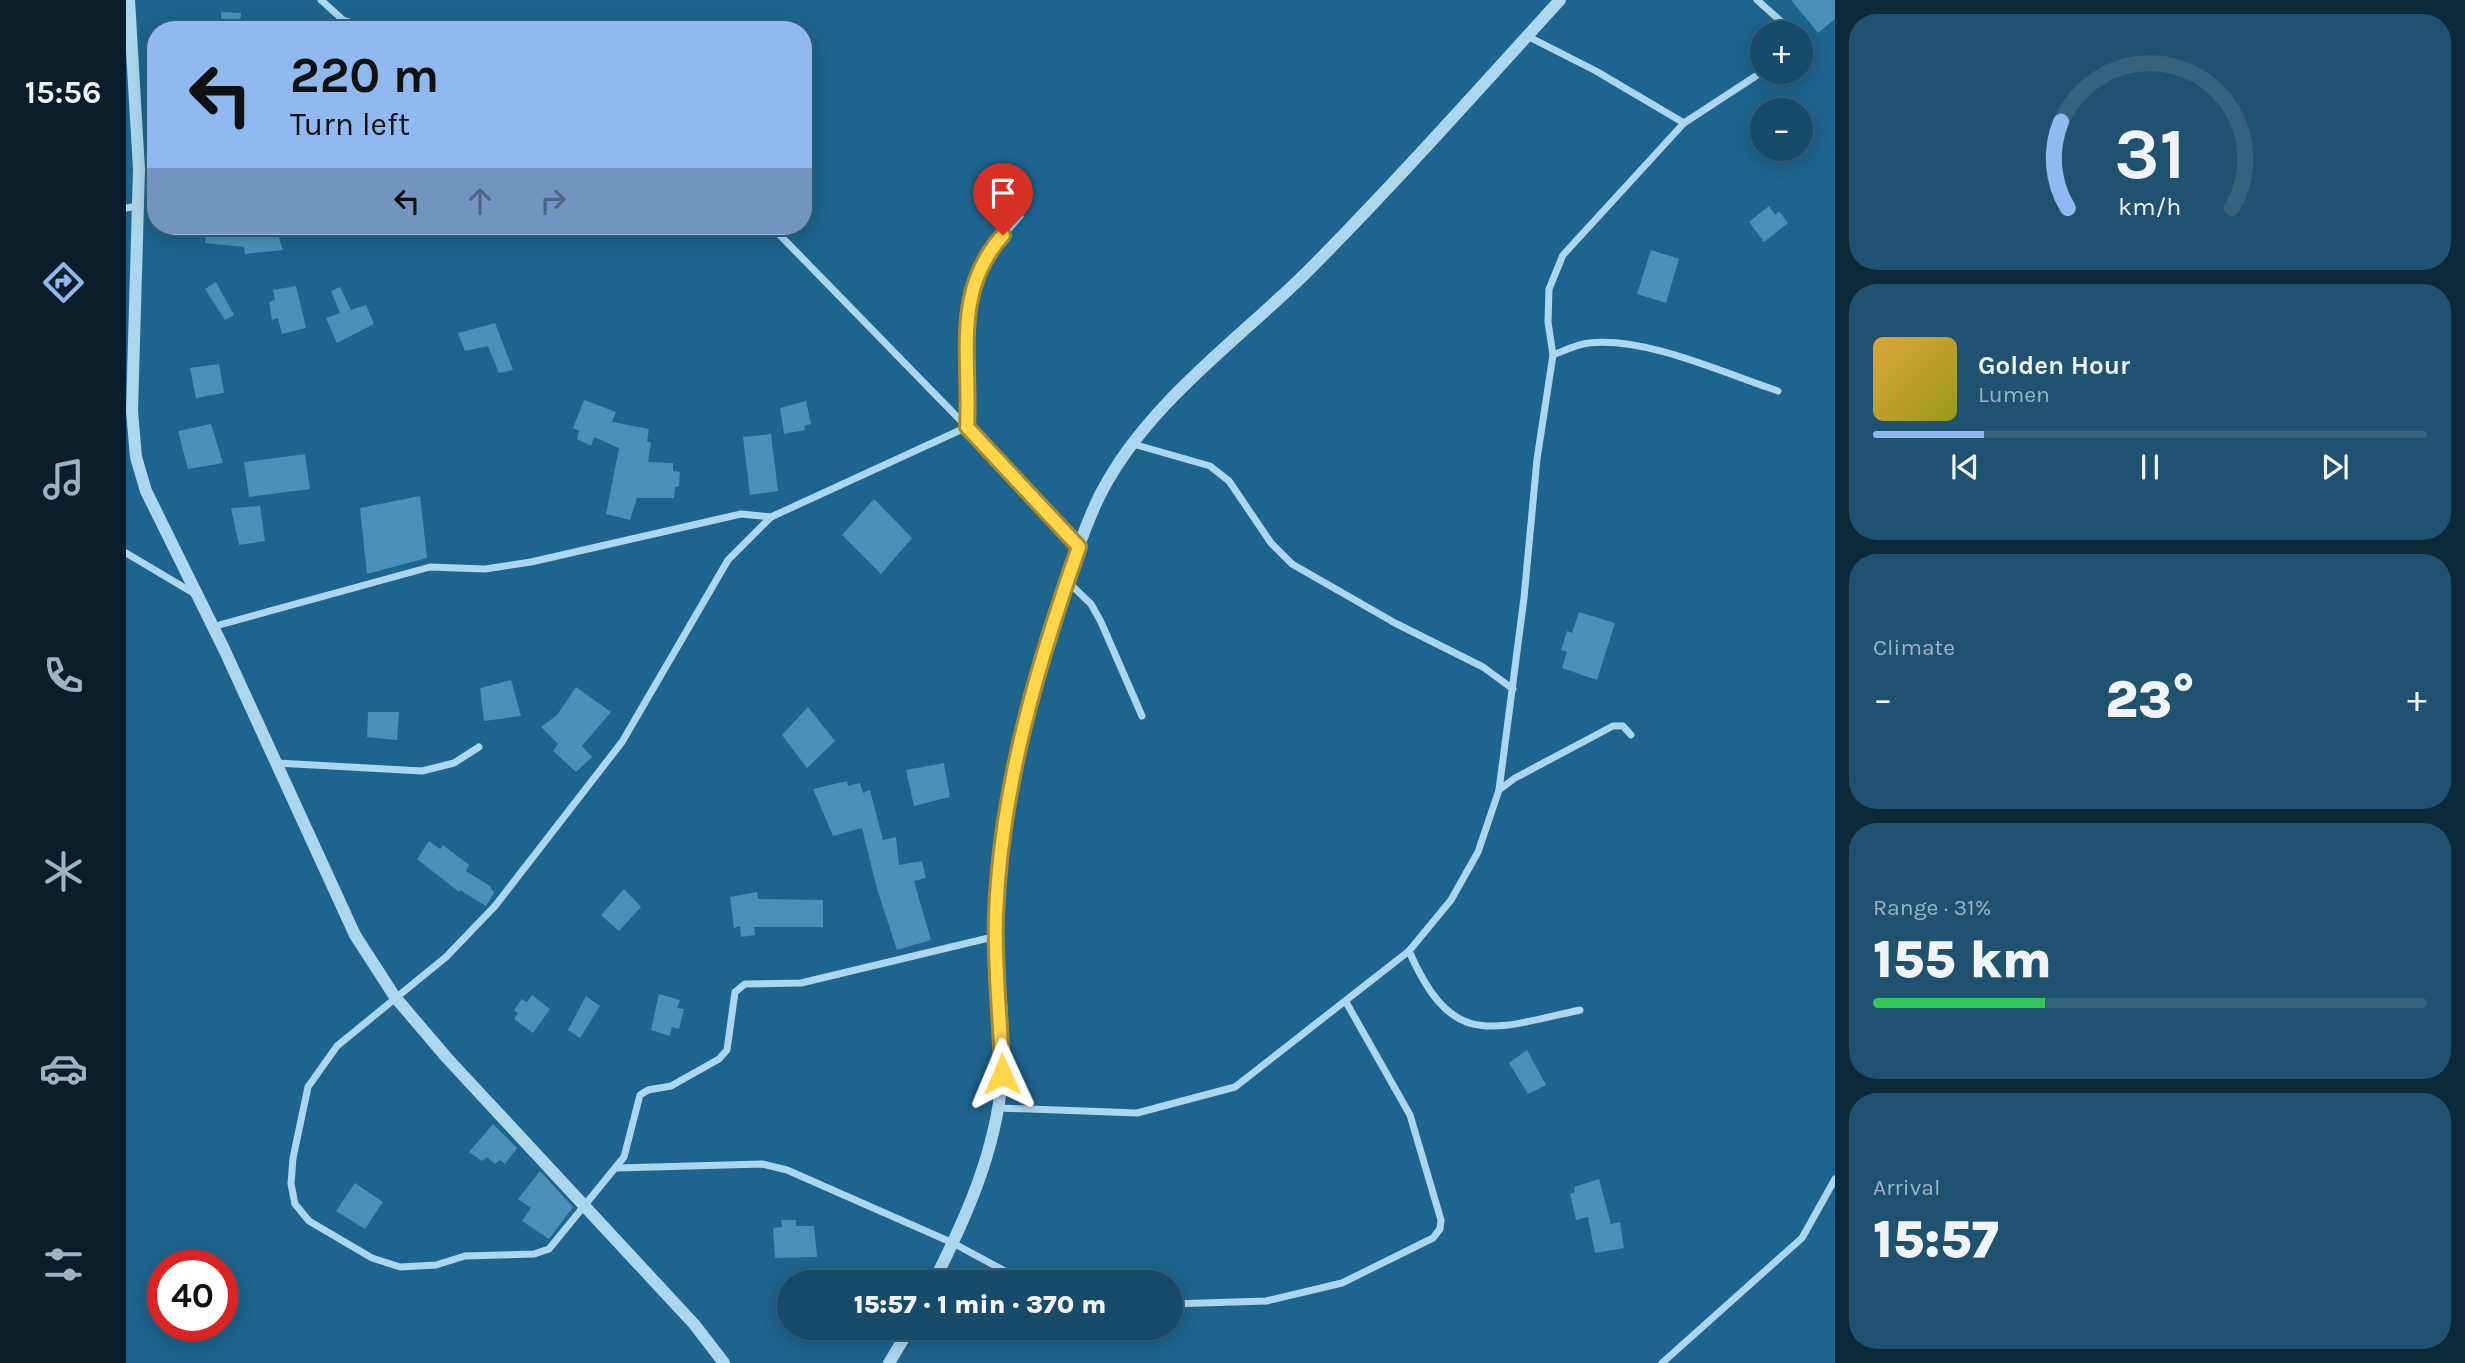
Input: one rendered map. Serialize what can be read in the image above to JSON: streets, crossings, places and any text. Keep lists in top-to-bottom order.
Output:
{
  "page": {
    "tabs": "15:56",
    "map_buttons": ["+", "−"],
    "turn": ["220 m", "Turn left"],
    "song": ["Golden Hour", "Lumen"],
    "tile": [
      "Climate",
      ["Range · 31%", "155 km"],
      ["Arrival", "15:57"]
    ],
    "heat": ["−", "23°", "+"],
    "limit": "40",
    "trip": "15:57 · 1 min · 370 m",
    "gauge": ["31", "km/h"]
  }
}
